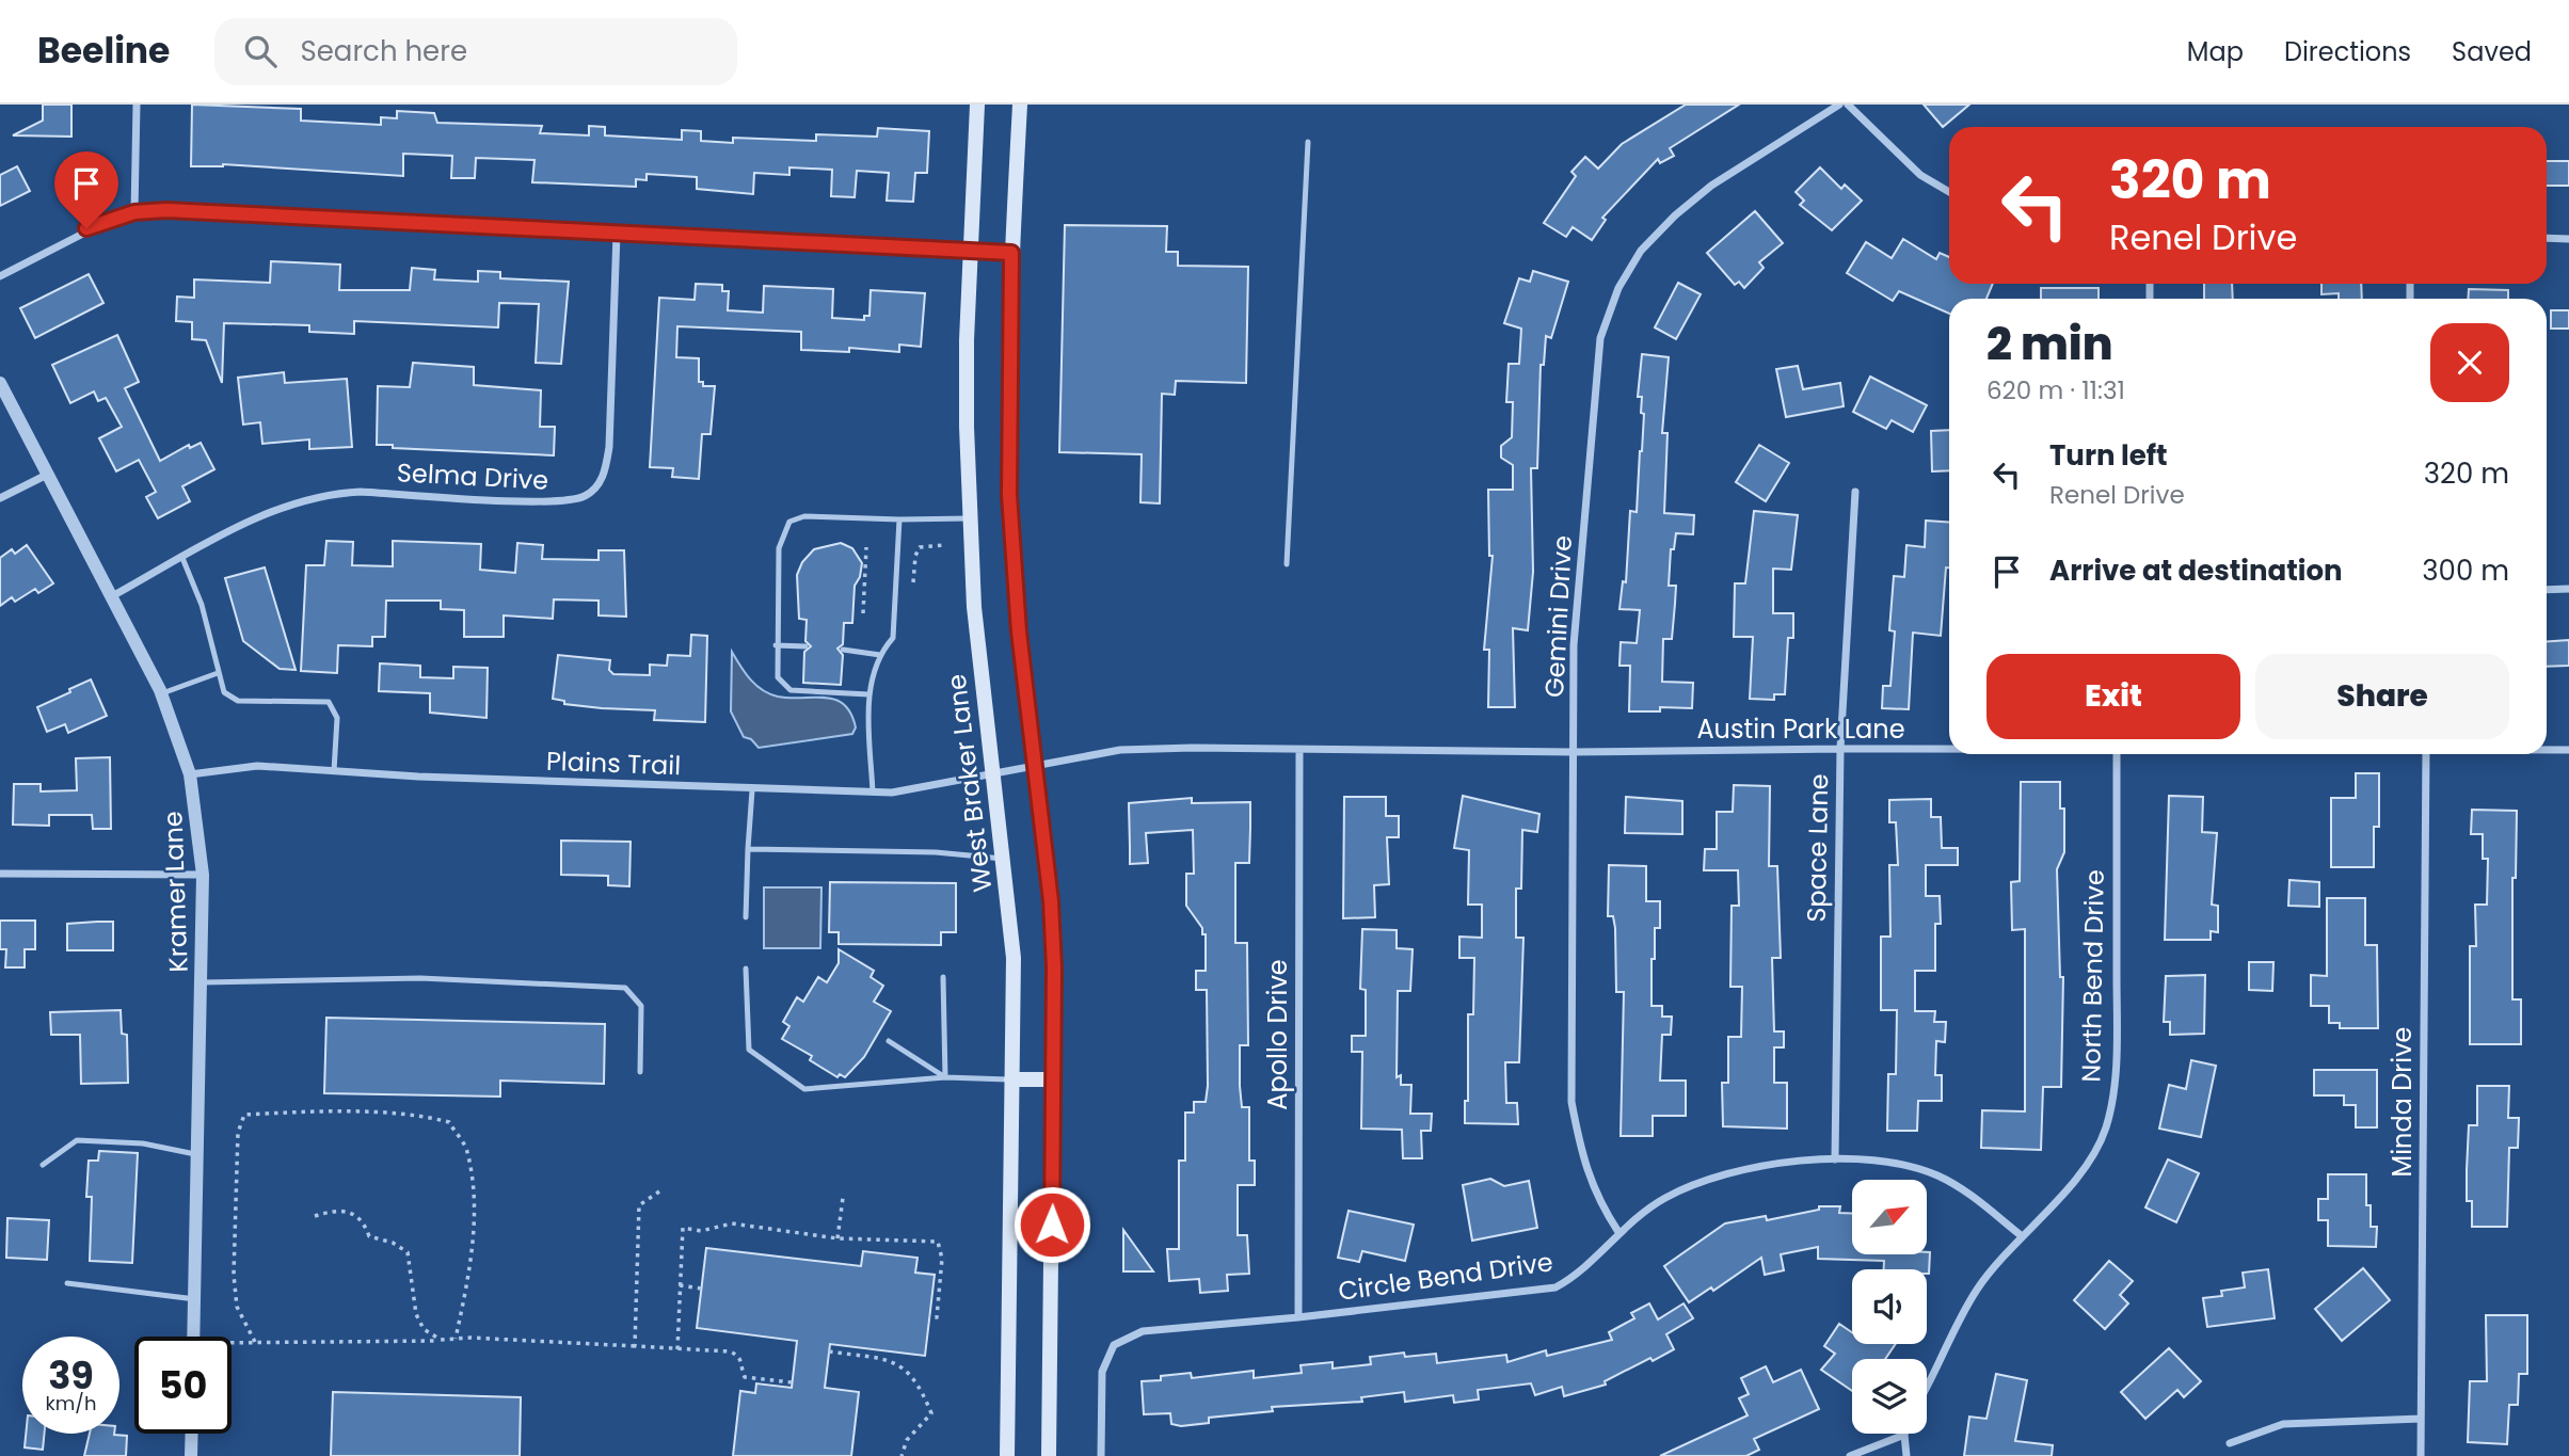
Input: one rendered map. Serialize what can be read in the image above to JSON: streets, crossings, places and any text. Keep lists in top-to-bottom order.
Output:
{
  "streets": {
    "main road": ["West Braker Lane"],
    "street": [
      "Selma Drive",
      "Gemini Drive",
      "Austin Park Lane",
      "Plains Trail",
      "Space Lane",
      "Kramer Lane",
      "North Bend Drive",
      "Apollo Drive",
      "Minda Drive",
      "Circle Bend Drive"
    ]
  },
  "crossings": [
    ["Selma Drive", "Kramer Lane"],
    ["Gemini Drive", "Austin Park Lane"],
    ["Gemini Drive", "Circle Bend Drive"],
    ["Austin Park Lane", "Plains Trail"],
    ["Austin Park Lane", "Space Lane"],
    ["Austin Park Lane", "Apollo Drive"],
    ["Plains Trail", "West Braker Lane"],
    ["Plains Trail", "Kramer Lane"],
    ["Space Lane", "Circle Bend Drive"],
    ["North Bend Drive", "Circle Bend Drive"],
    ["Apollo Drive", "Circle Bend Drive"]
  ],
  "north": "top right",
  "page": {
    "header": "Beeline",
    "search": "Search here",
    "nav": ["Map", "Directions", "Saved"],
    "turn": ["320 m", "Renel Drive"],
    "heading": ["2 min", "620 m · 11:31"],
    "list": [
      {
        "name": "Turn left",
        "note": "Renel Drive",
        "value": "320 m"
      },
      {
        "name": "Arrive at destination",
        "value": "300 m"
      }
    ],
    "buttons": ["Exit", "Share"],
    "speed": "39 km/h",
    "limit": "50"
  }
}
